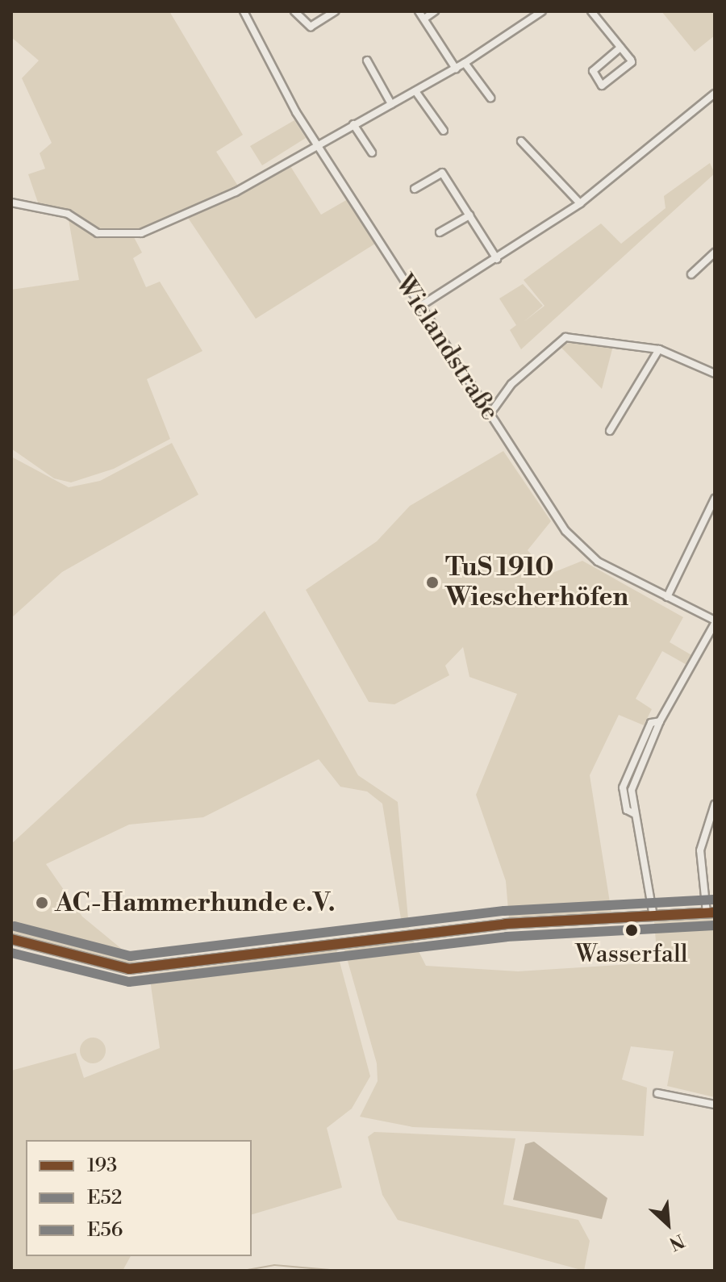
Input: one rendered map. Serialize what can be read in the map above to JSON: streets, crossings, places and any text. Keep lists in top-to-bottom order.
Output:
{
  "streets": {
    "street": ["Wielandstraße"]
  },
  "places": ["TuS 1910 Wiescherhöfen", "AC-Hammerhunde e.V.", "Wasserfall"],
  "lines": ["transit line E56", "transit line 193", "transit line E52"],
  "legend": ["193", "E52", "E56"],
  "north": "bottom right"
}
